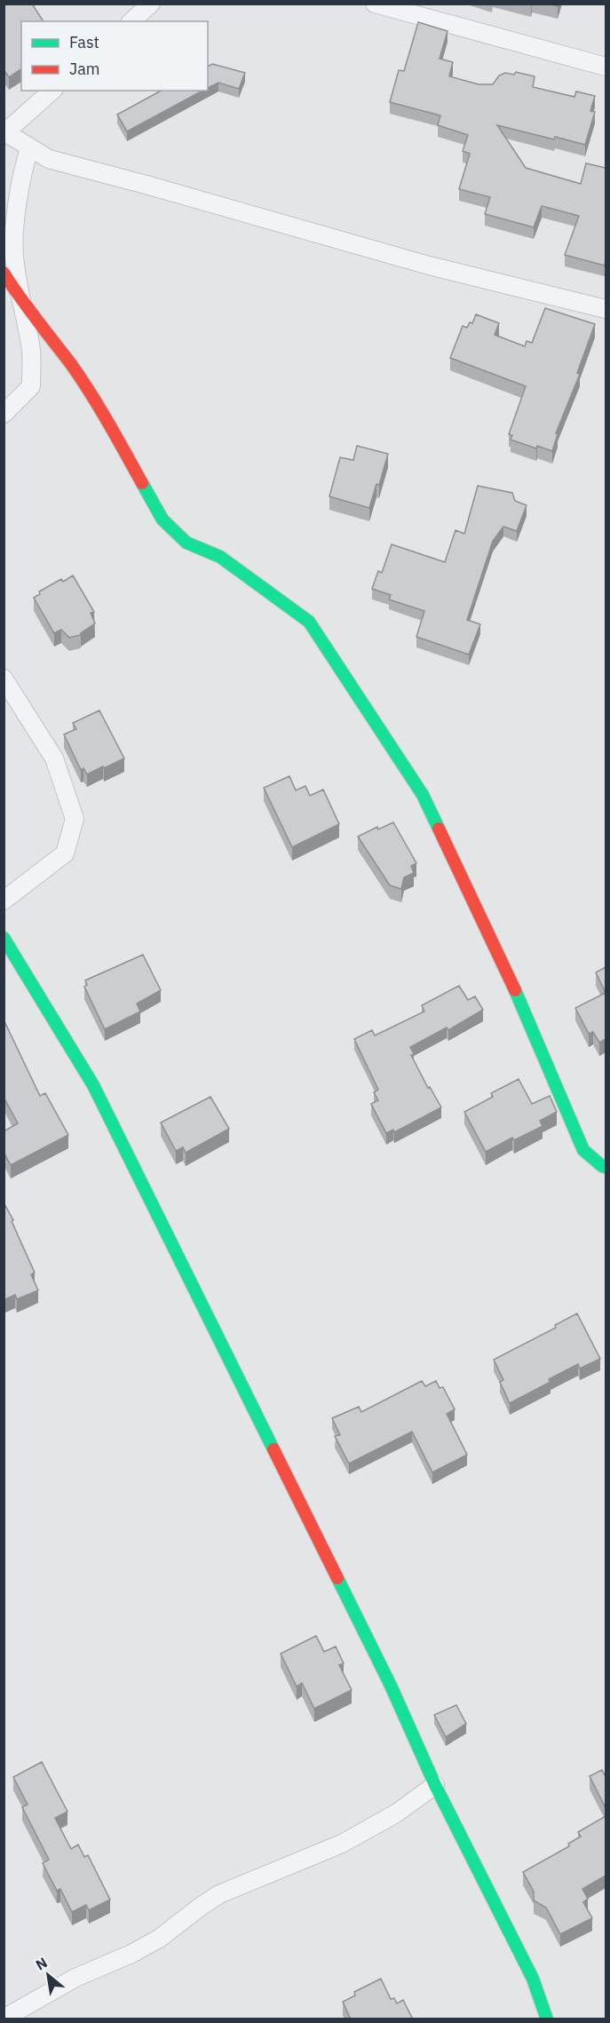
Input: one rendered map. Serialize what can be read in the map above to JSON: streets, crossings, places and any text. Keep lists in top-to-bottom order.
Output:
{
  "legend": ["Fast", "Jam"],
  "north": "top left"
}
